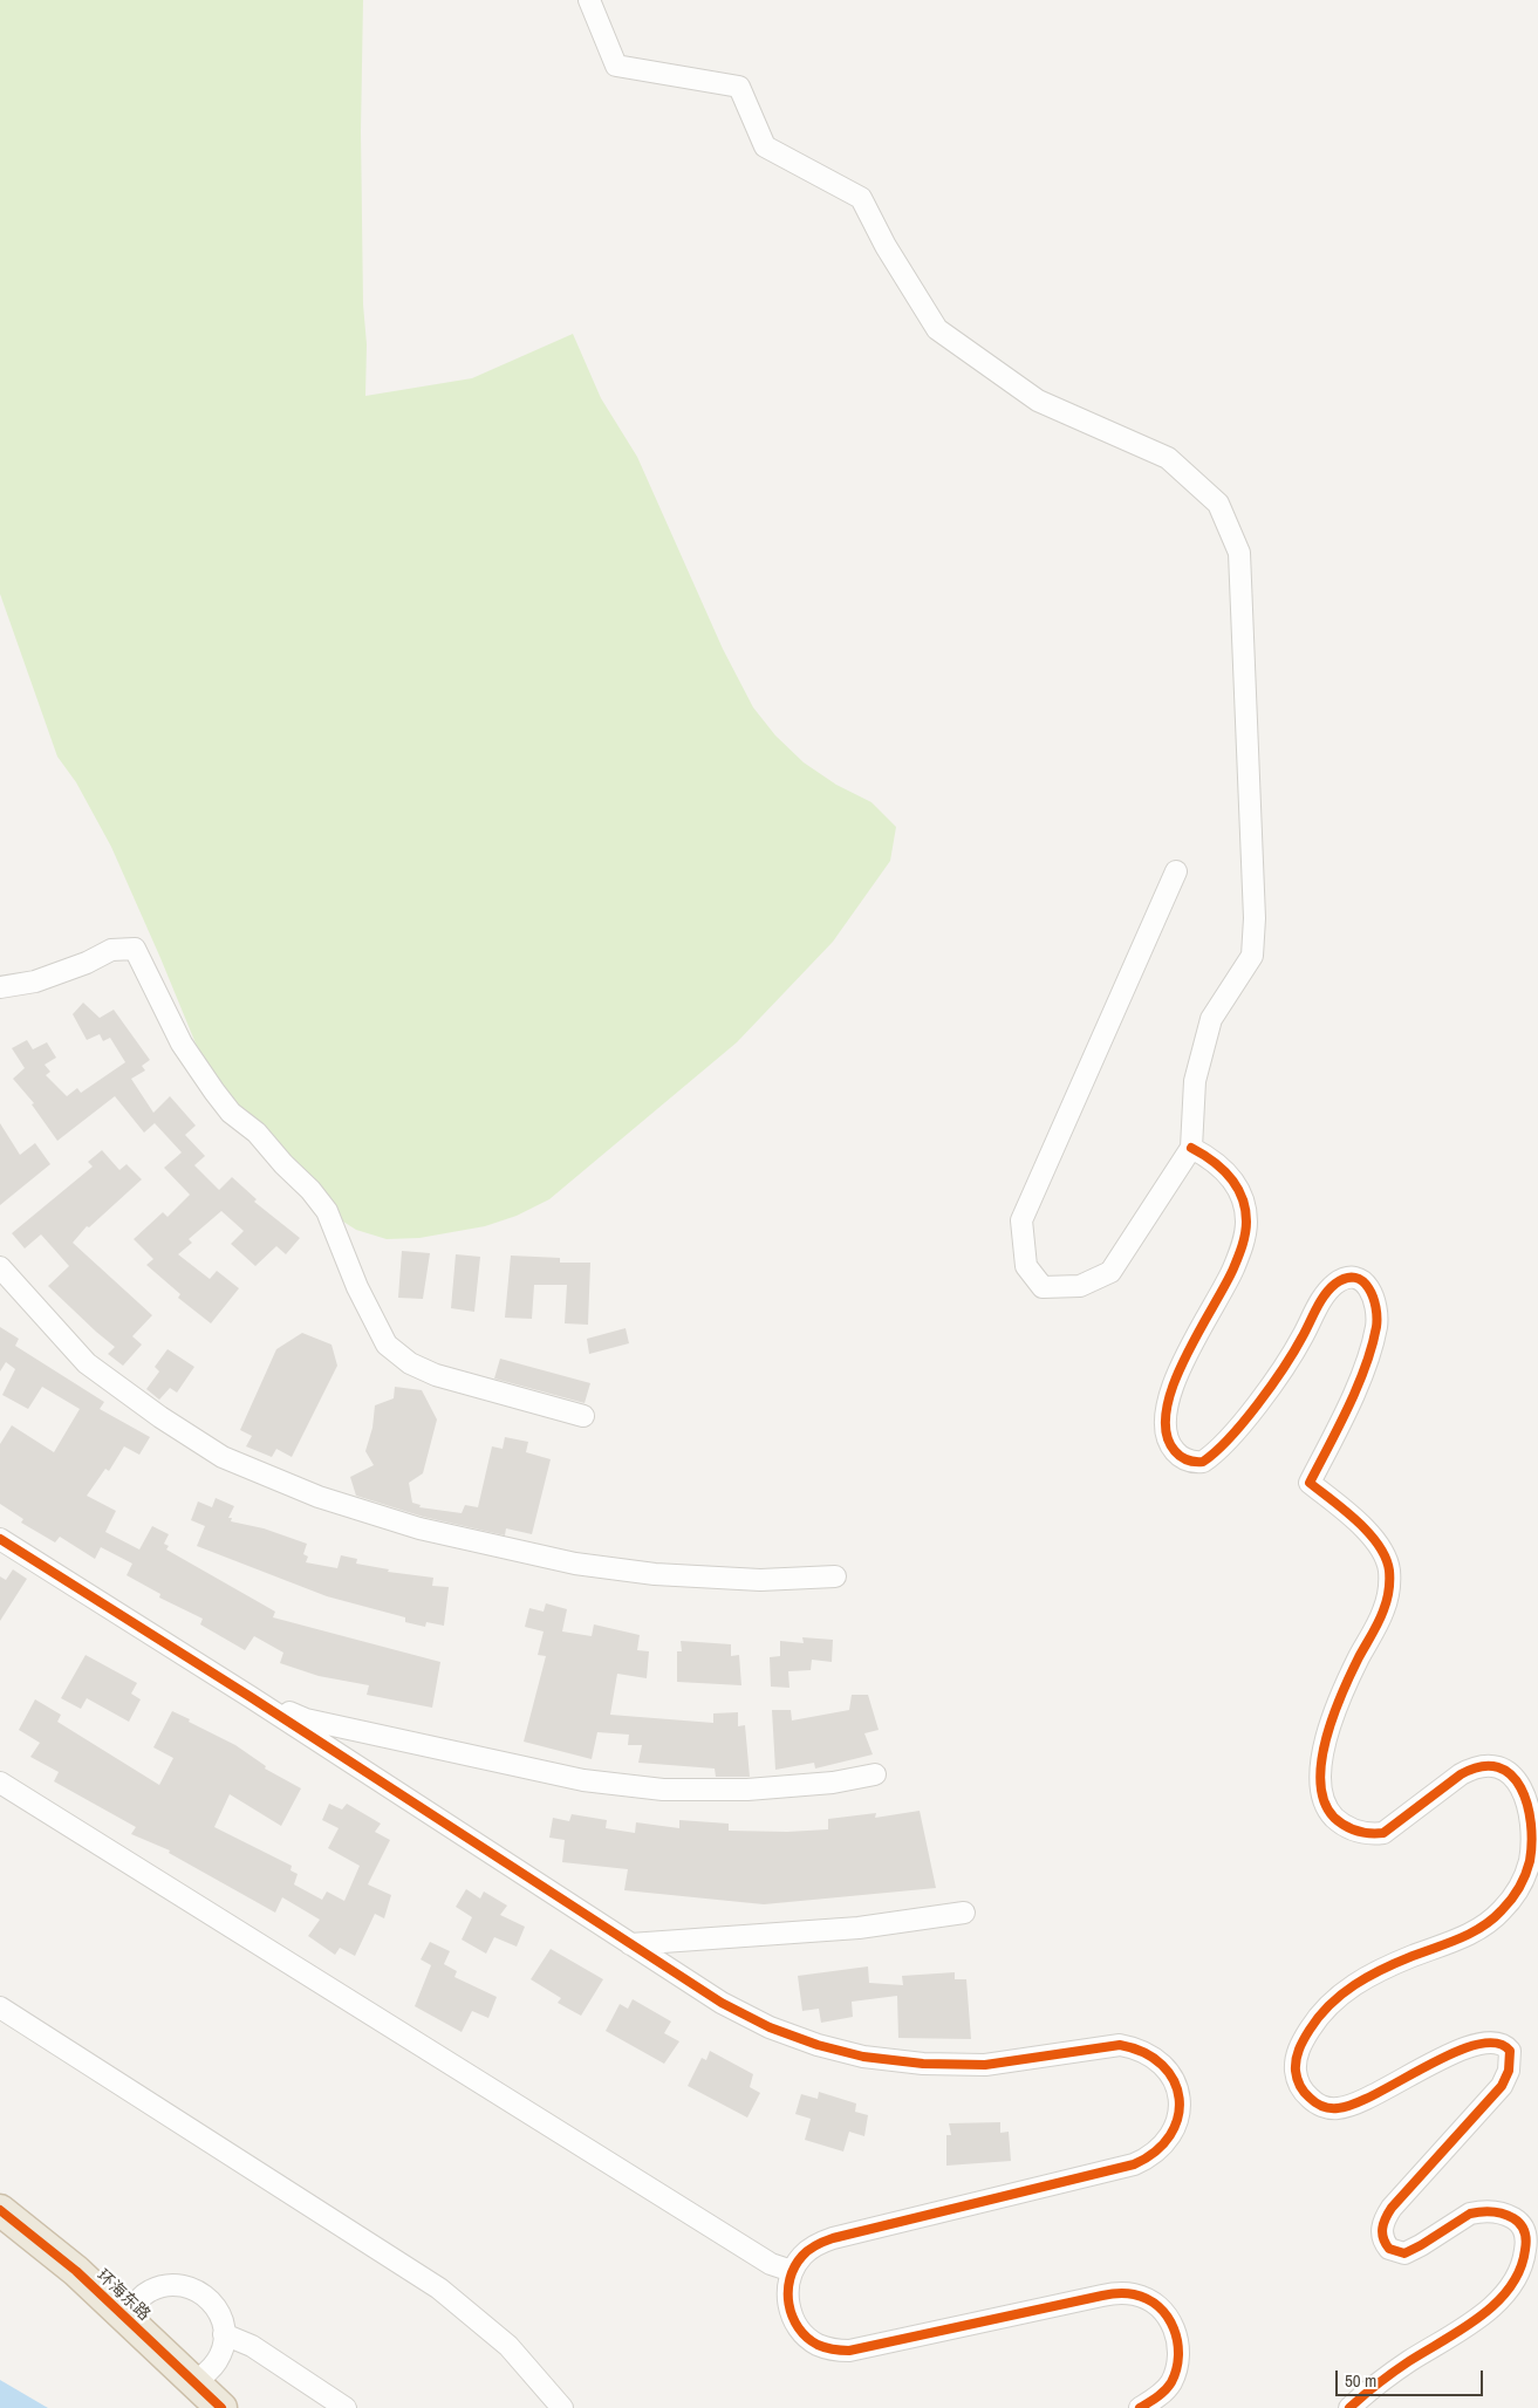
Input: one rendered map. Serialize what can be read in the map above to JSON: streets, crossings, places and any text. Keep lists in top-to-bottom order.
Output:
{
  "streets": {
    "highway": ["环海东路"]
  },
  "scale_bar": "50 m"
}
